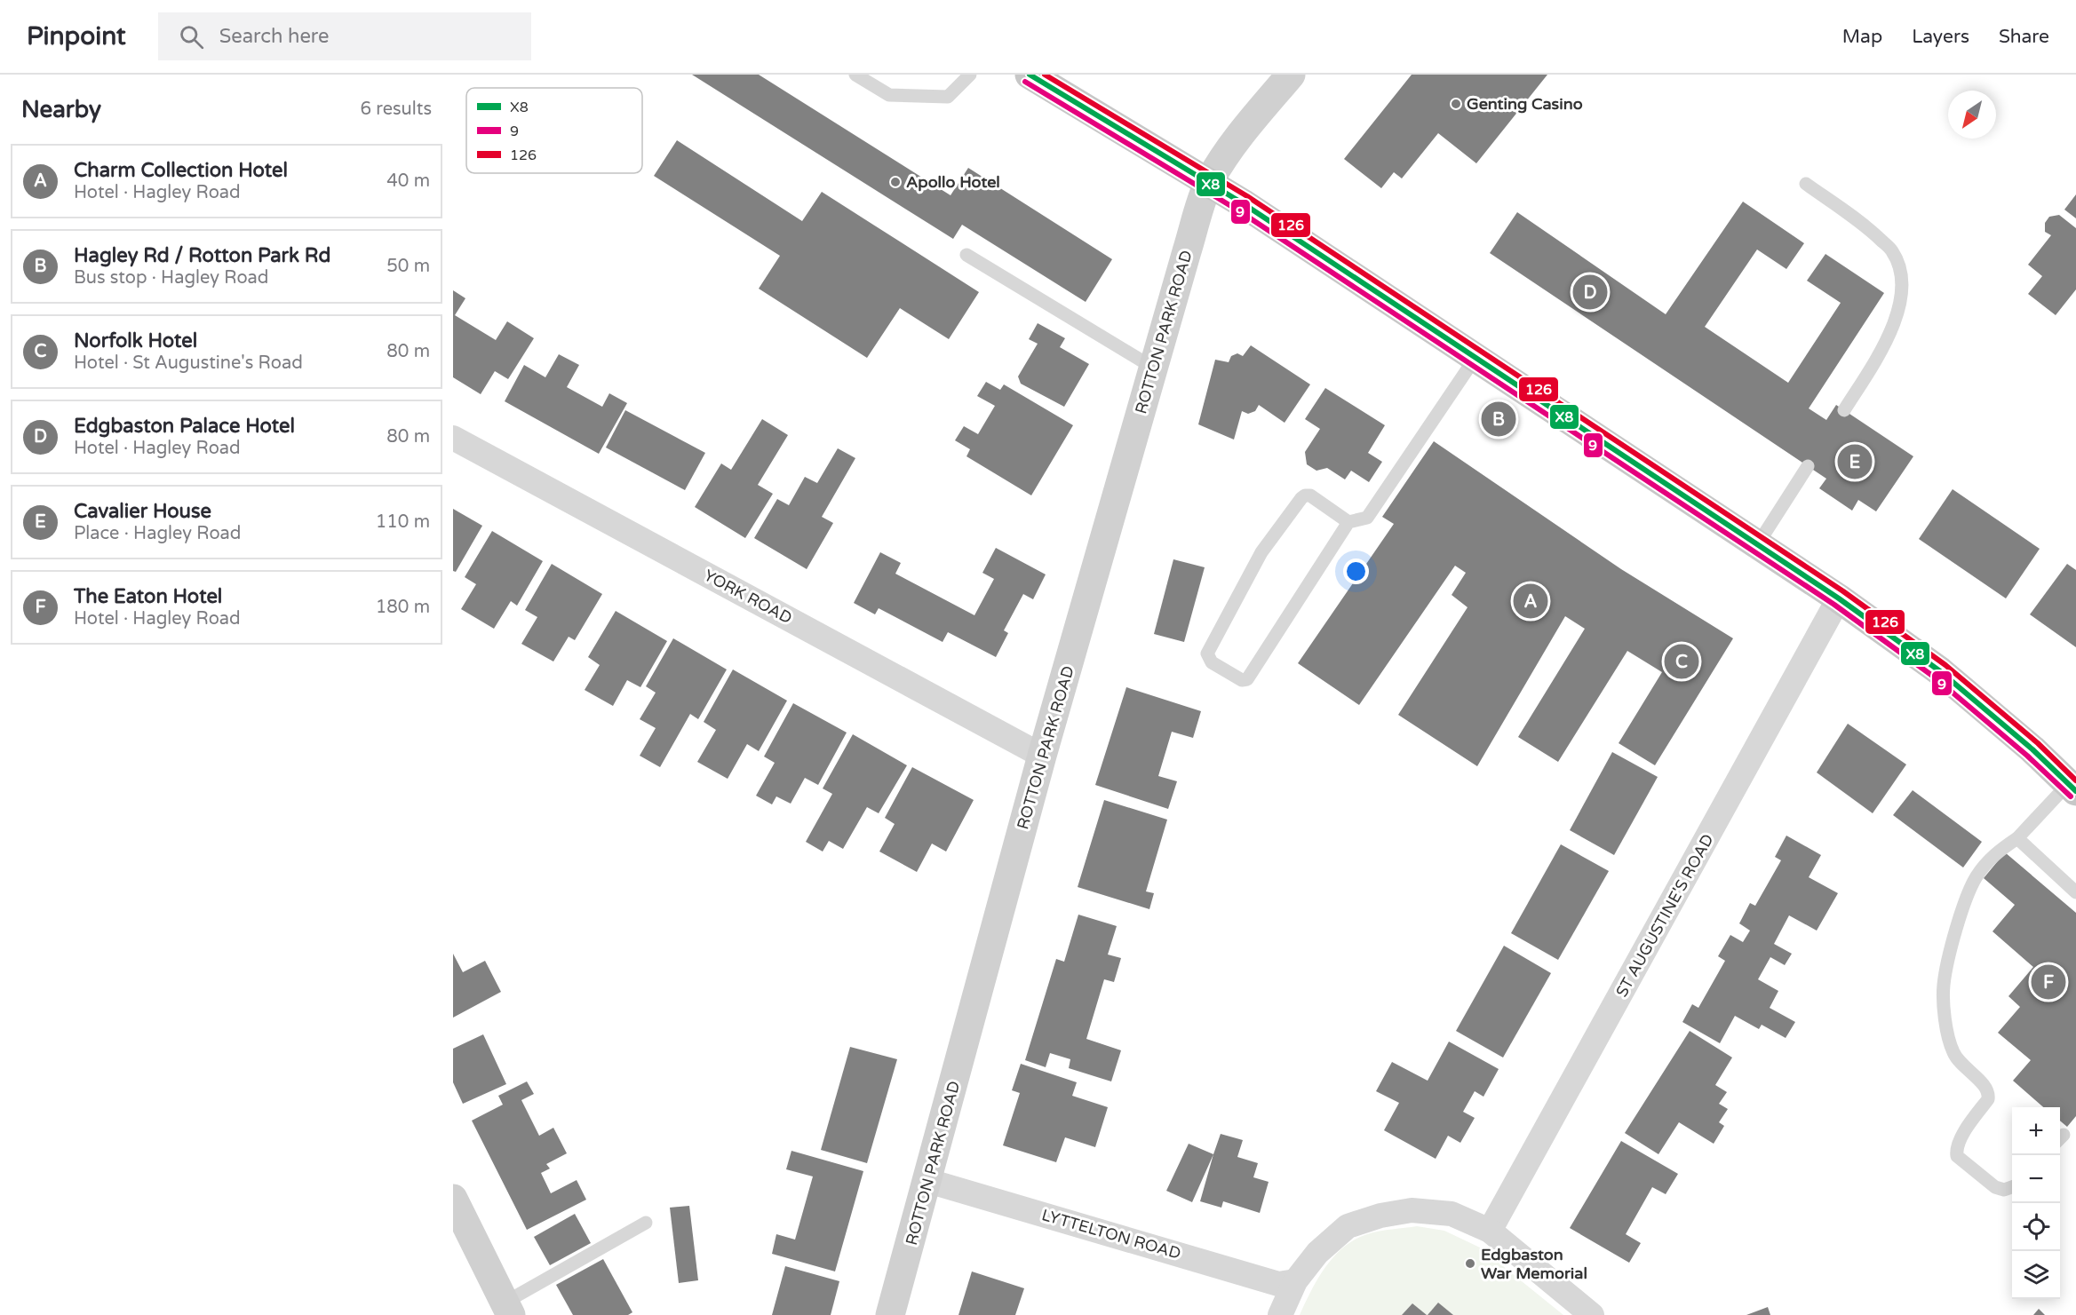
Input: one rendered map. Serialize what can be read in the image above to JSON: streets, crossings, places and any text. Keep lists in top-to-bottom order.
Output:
{
  "streets": {
    "main road": ["ROTTON PARK ROAD"],
    "street": ["YORK ROAD", "ST AUGUSTINE'S ROAD", "LYTTELTON ROAD"]
  },
  "crossings": [
    ["ROTTON PARK ROAD", "YORK ROAD"],
    ["ROTTON PARK ROAD", "LYTTELTON ROAD"]
  ],
  "places": ["Genting Casino", "Apollo Hotel", "Edgbaston War Memorial"],
  "lines": ["transit line X8", "transit line 126", "transit line 9"],
  "legend": ["X8", "9", "126"],
  "north": "bottom left",
  "page": {
    "header": "Pinpoint",
    "search": "Search here",
    "nav": ["Map", "Layers", "Share"],
    "heading": ["Nearby", "6 results"],
    "list": [
      {
        "mark": "A",
        "name": "Charm Collection Hotel",
        "note": "Hotel · Hagley Road",
        "value": "40 m"
      },
      {
        "mark": "B",
        "name": "Hagley Rd / Rotton Park Rd",
        "note": "Bus stop · Hagley Road",
        "value": "50 m"
      },
      {
        "mark": "C",
        "name": "Norfolk Hotel",
        "note": "Hotel · St Augustine's Road",
        "value": "80 m"
      },
      {
        "mark": "D",
        "name": "Edgbaston Palace Hotel",
        "note": "Hotel · Hagley Road",
        "value": "80 m"
      },
      {
        "mark": "E",
        "name": "Cavalier House",
        "note": "Place · Hagley Road",
        "value": "110 m"
      },
      {
        "mark": "F",
        "name": "The Eaton Hotel",
        "note": "Hotel · Hagley Road",
        "value": "180 m"
      }
    ],
    "pins": [
      "D",
      "B",
      "E",
      "A",
      "C",
      "F"
    ],
    "map_buttons": ["+", "−"]
  }
}
